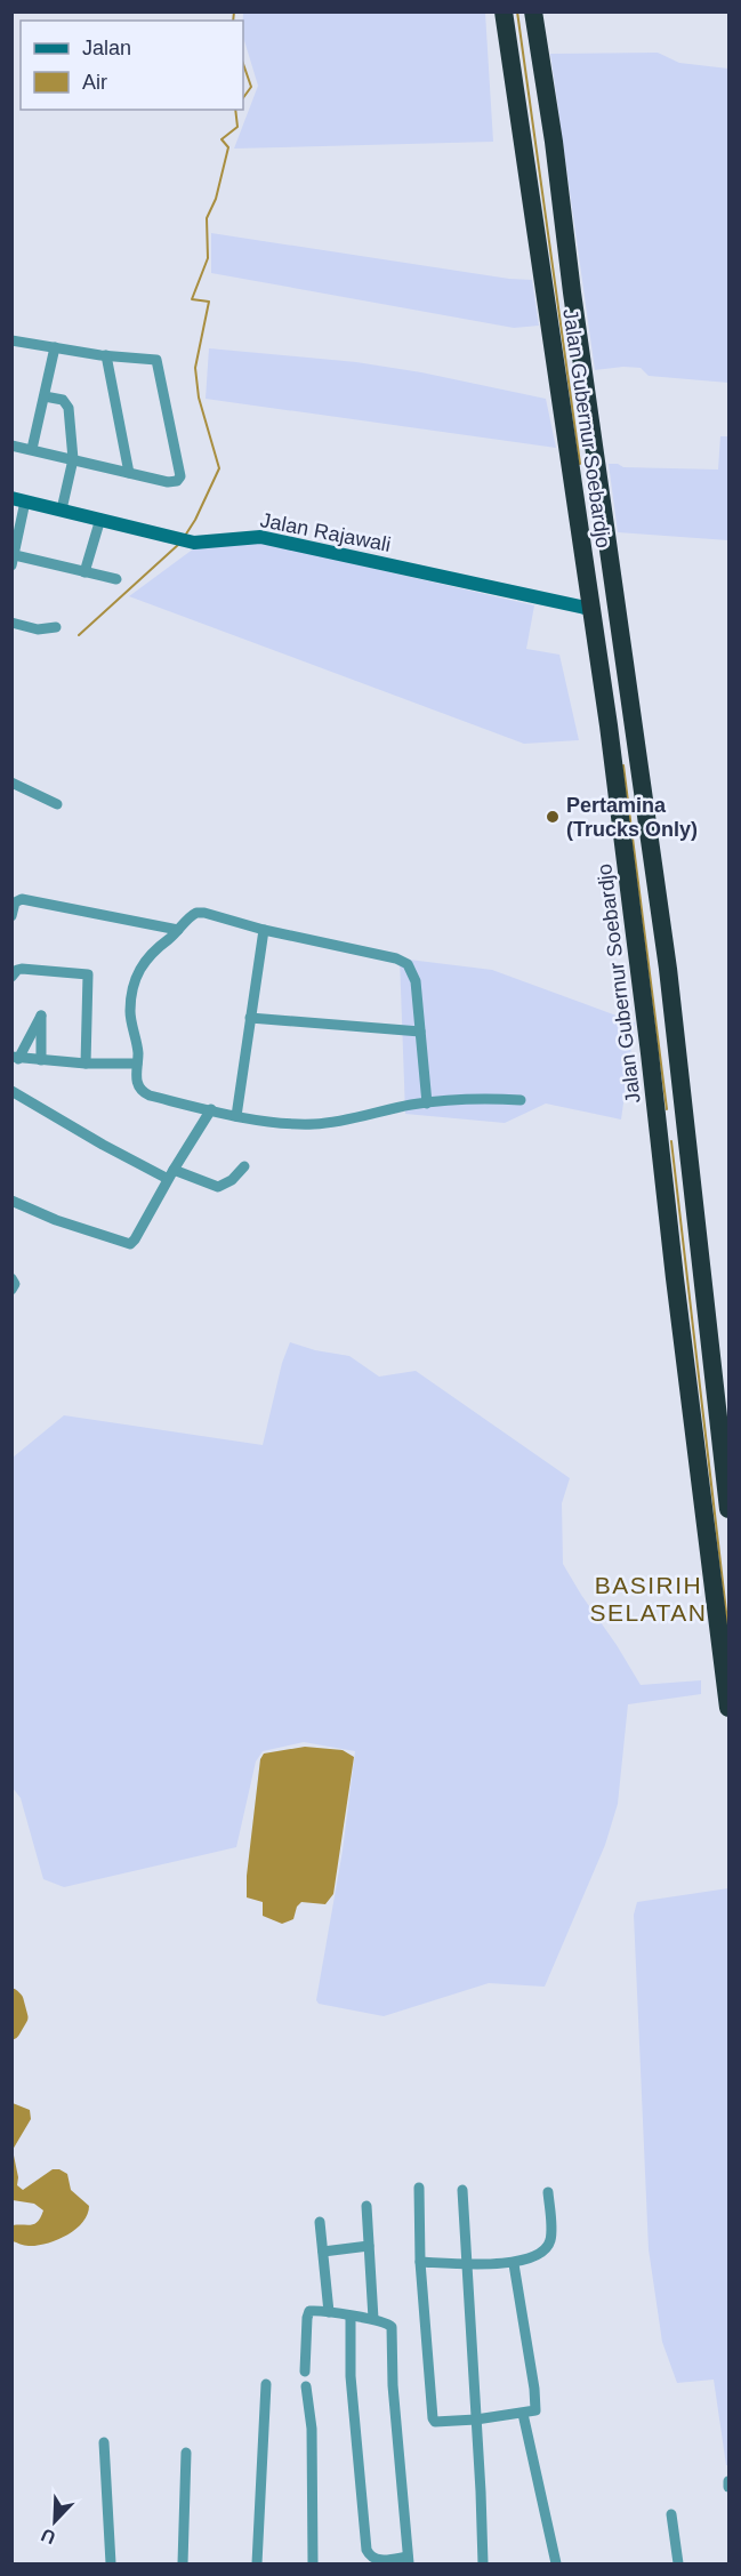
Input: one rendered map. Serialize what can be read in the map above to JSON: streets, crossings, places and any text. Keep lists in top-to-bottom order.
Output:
{
  "streets": {
    "highway": ["Jalan Gubernur Soebardjo"],
    "street": ["Jalan Rajawali"]
  },
  "crossings": [
    ["Jalan Gubernur Soebardjo", "Jalan Rajawali"]
  ],
  "districts": ["BASIRIH SELATAN"],
  "places": ["Pertamina (Trucks Only)"],
  "legend": ["Jalan", "Air"],
  "north": "bottom left"
}
